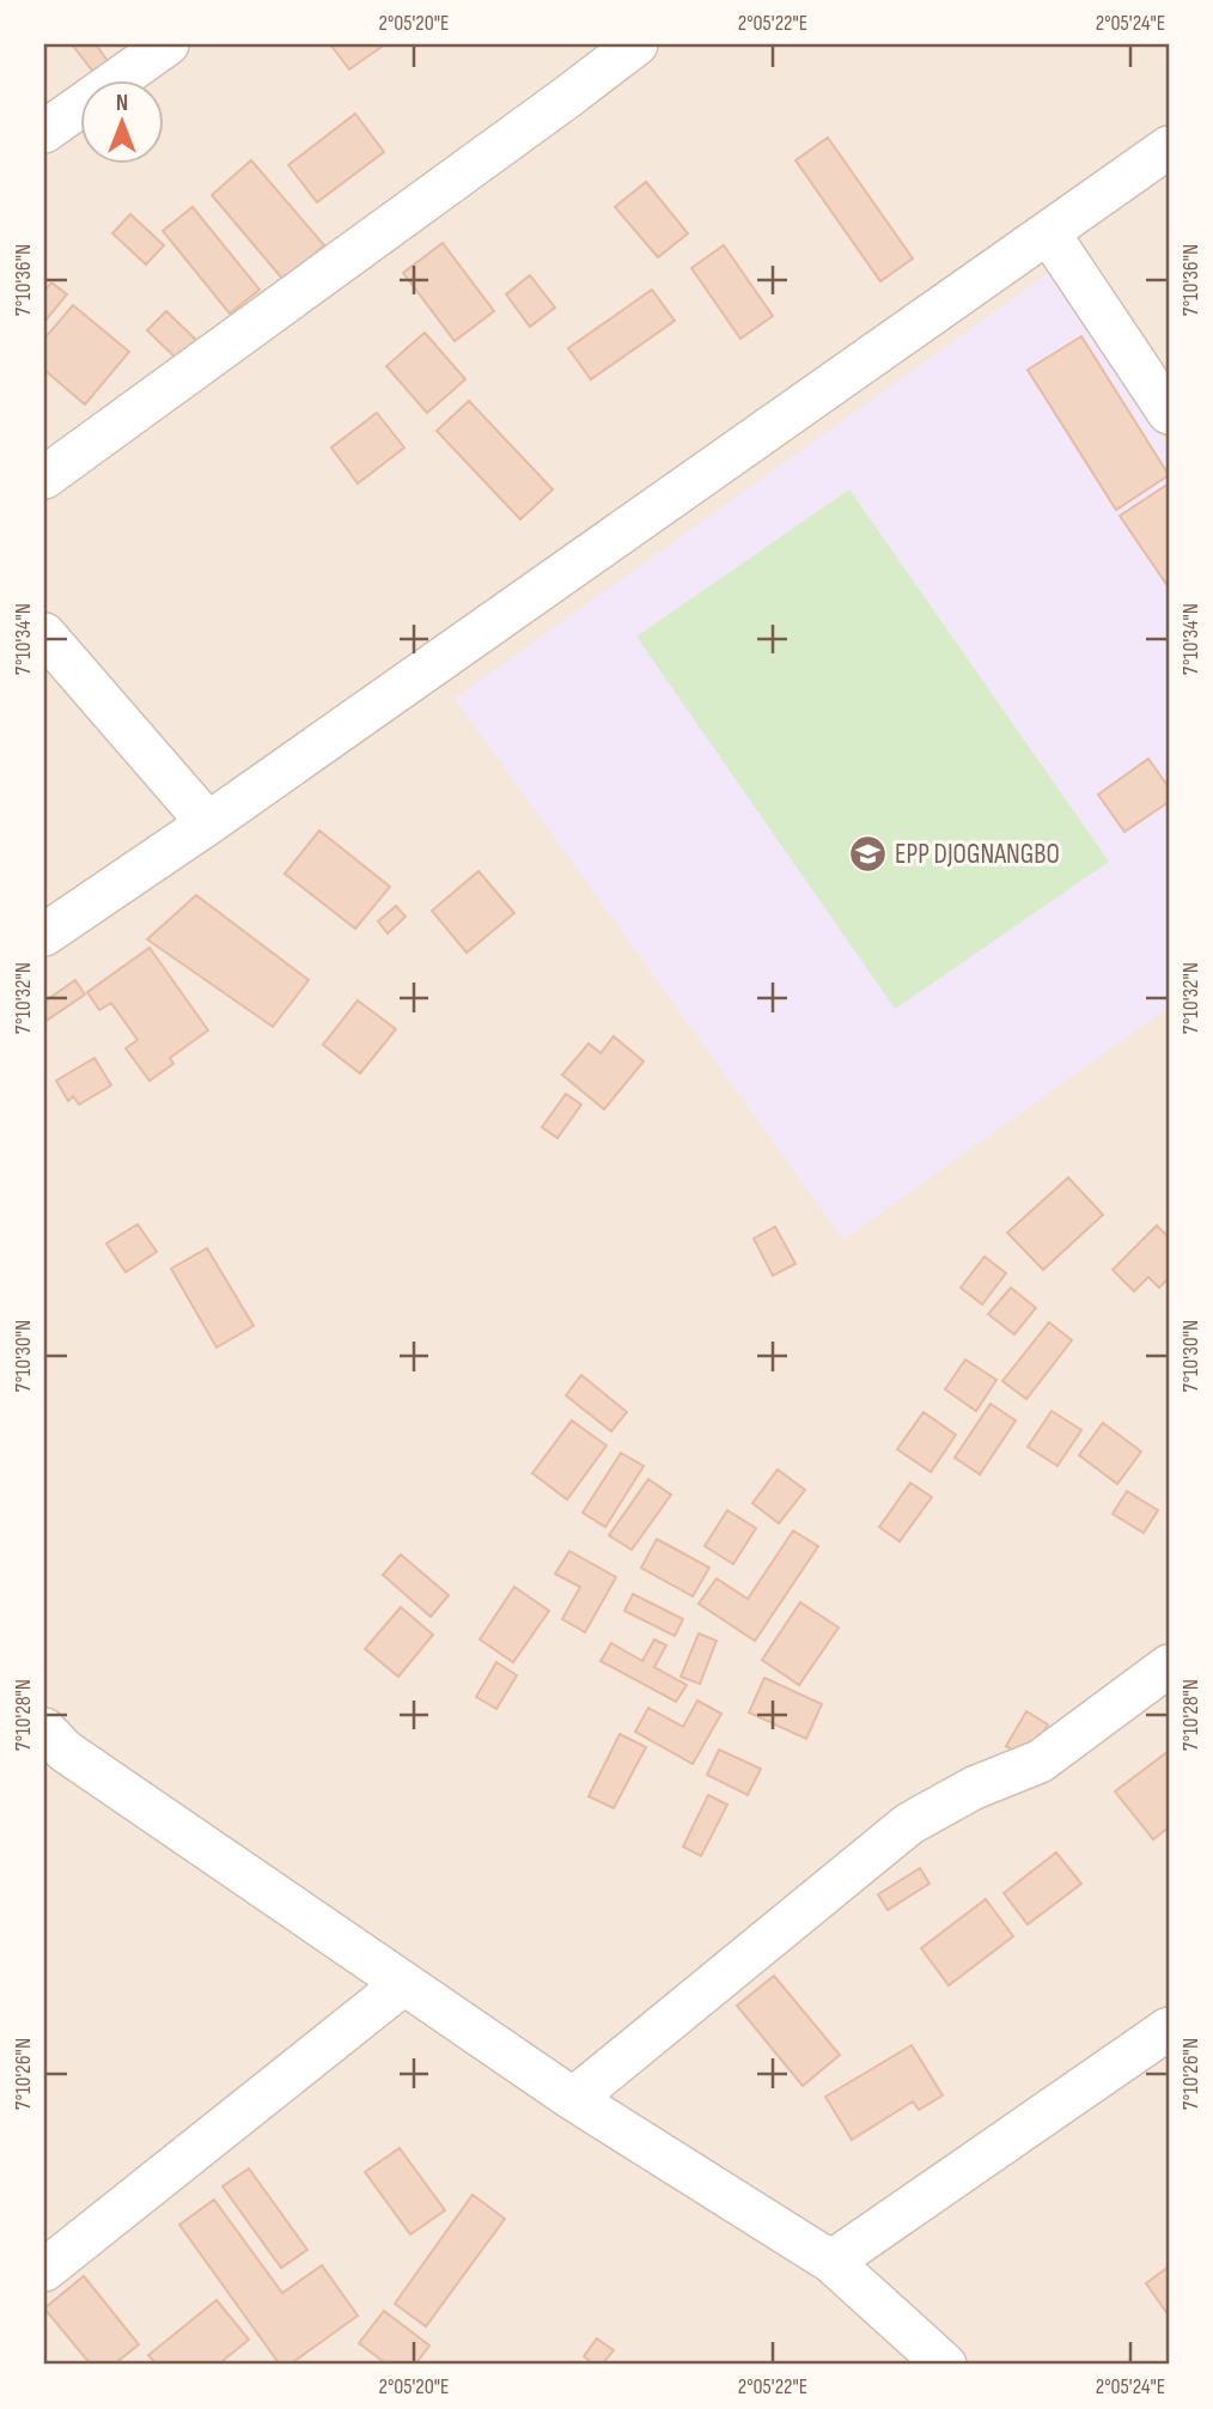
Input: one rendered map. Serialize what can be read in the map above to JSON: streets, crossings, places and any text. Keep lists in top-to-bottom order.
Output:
{
  "places": {
    "school or university": ["EPP DJOGNANGBO"]
  },
  "north": "top",
  "coordinates": [
    "2°05'20\"E",
    "2°05'22\"E",
    "2°05'24\"E",
    "7°10'36\"N",
    "7°10'34\"N",
    "7°10'32\"N",
    "7°10'30\"N",
    "7°10'28\"N",
    "7°10'26\"N"
  ]
}
